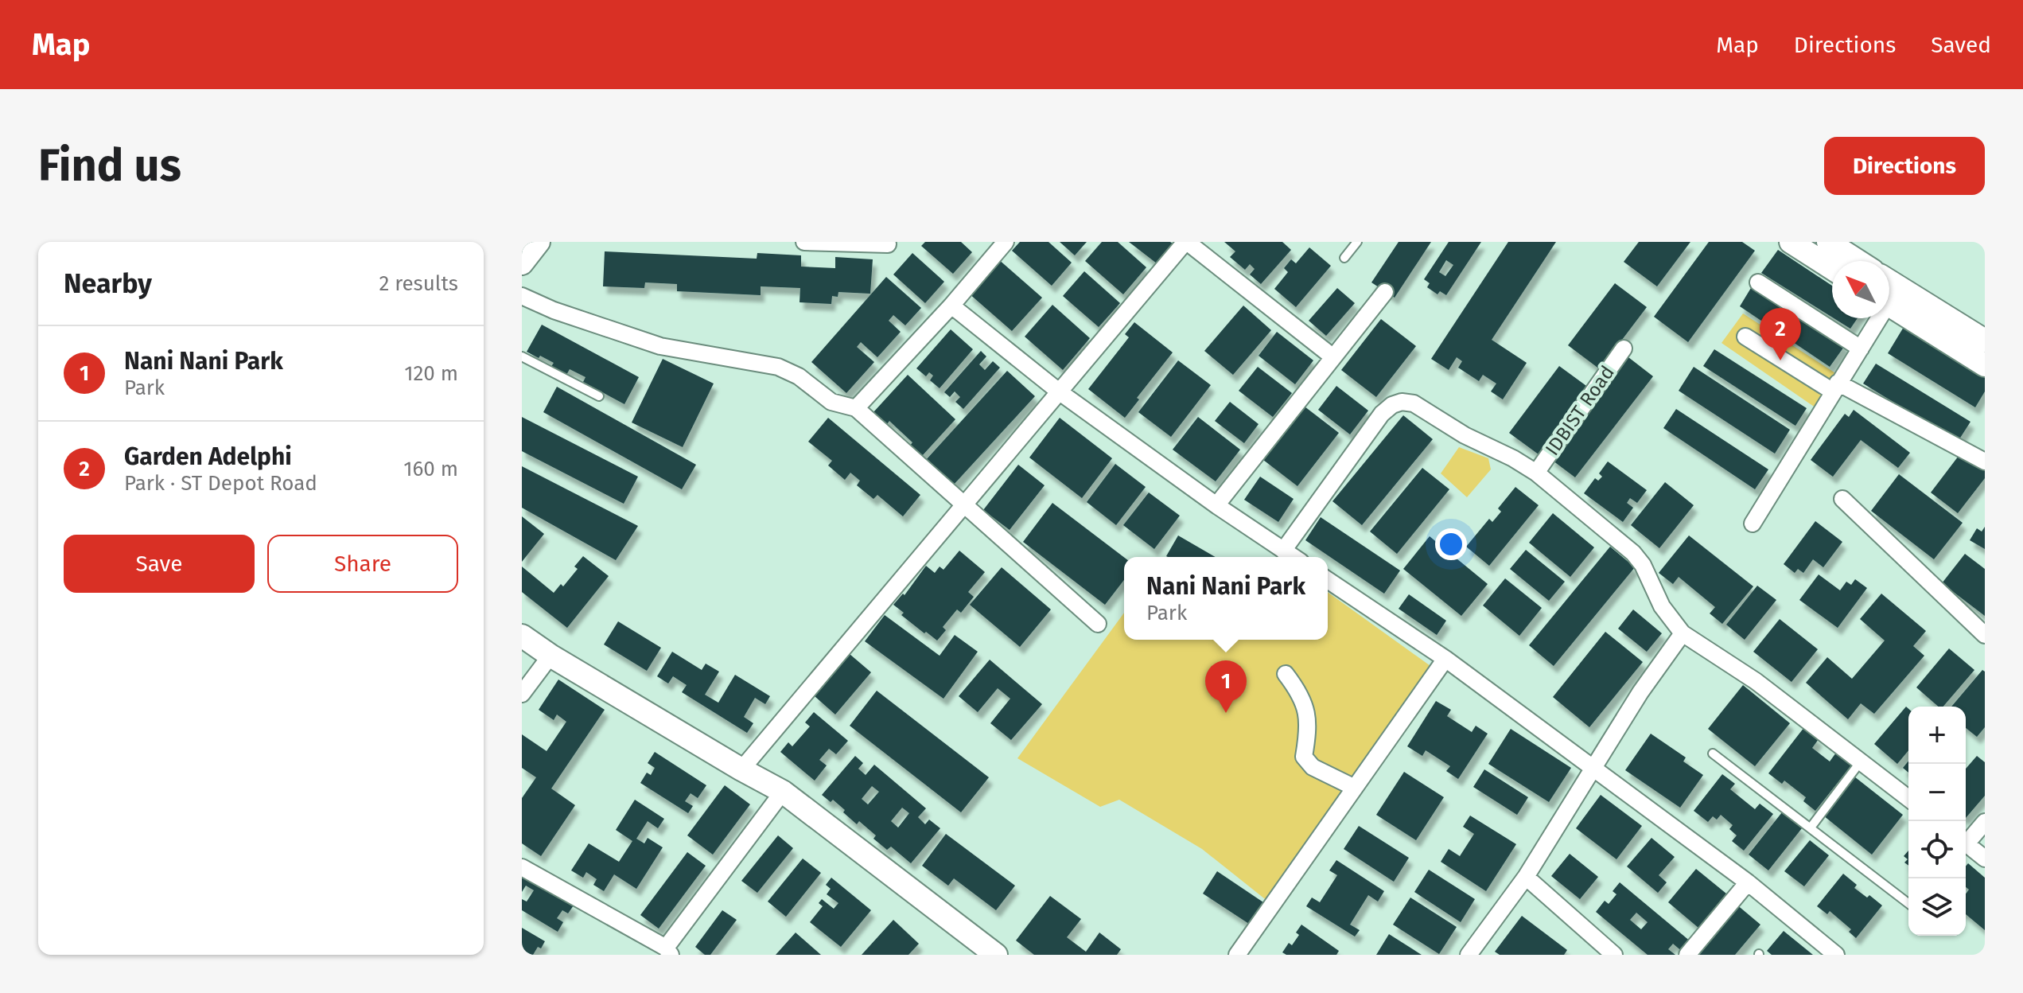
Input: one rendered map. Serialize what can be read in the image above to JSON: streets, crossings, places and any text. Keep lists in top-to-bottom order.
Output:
{
  "streets": {
    "street": ["IDBIST Road"]
  },
  "north": "top left",
  "page": {
    "header": "Map",
    "nav": ["Map", "Directions", "Saved"],
    "buttons": [
      "Directions",
      ["Save", "Share"]
    ],
    "title": "Find us",
    "heading": ["Nearby", "2 results"],
    "pins": ["2", "1"],
    "list": [
      {
        "mark": "1",
        "name": "Nani Nani Park",
        "note": "Park",
        "value": "120 m"
      },
      {
        "mark": "2",
        "name": "Garden Adelphi",
        "note": "Park · ST Depot Road",
        "value": "160 m"
      }
    ],
    "popup": ["Nani Nani Park", "Park"],
    "map_buttons": ["+", "−"]
  }
}
